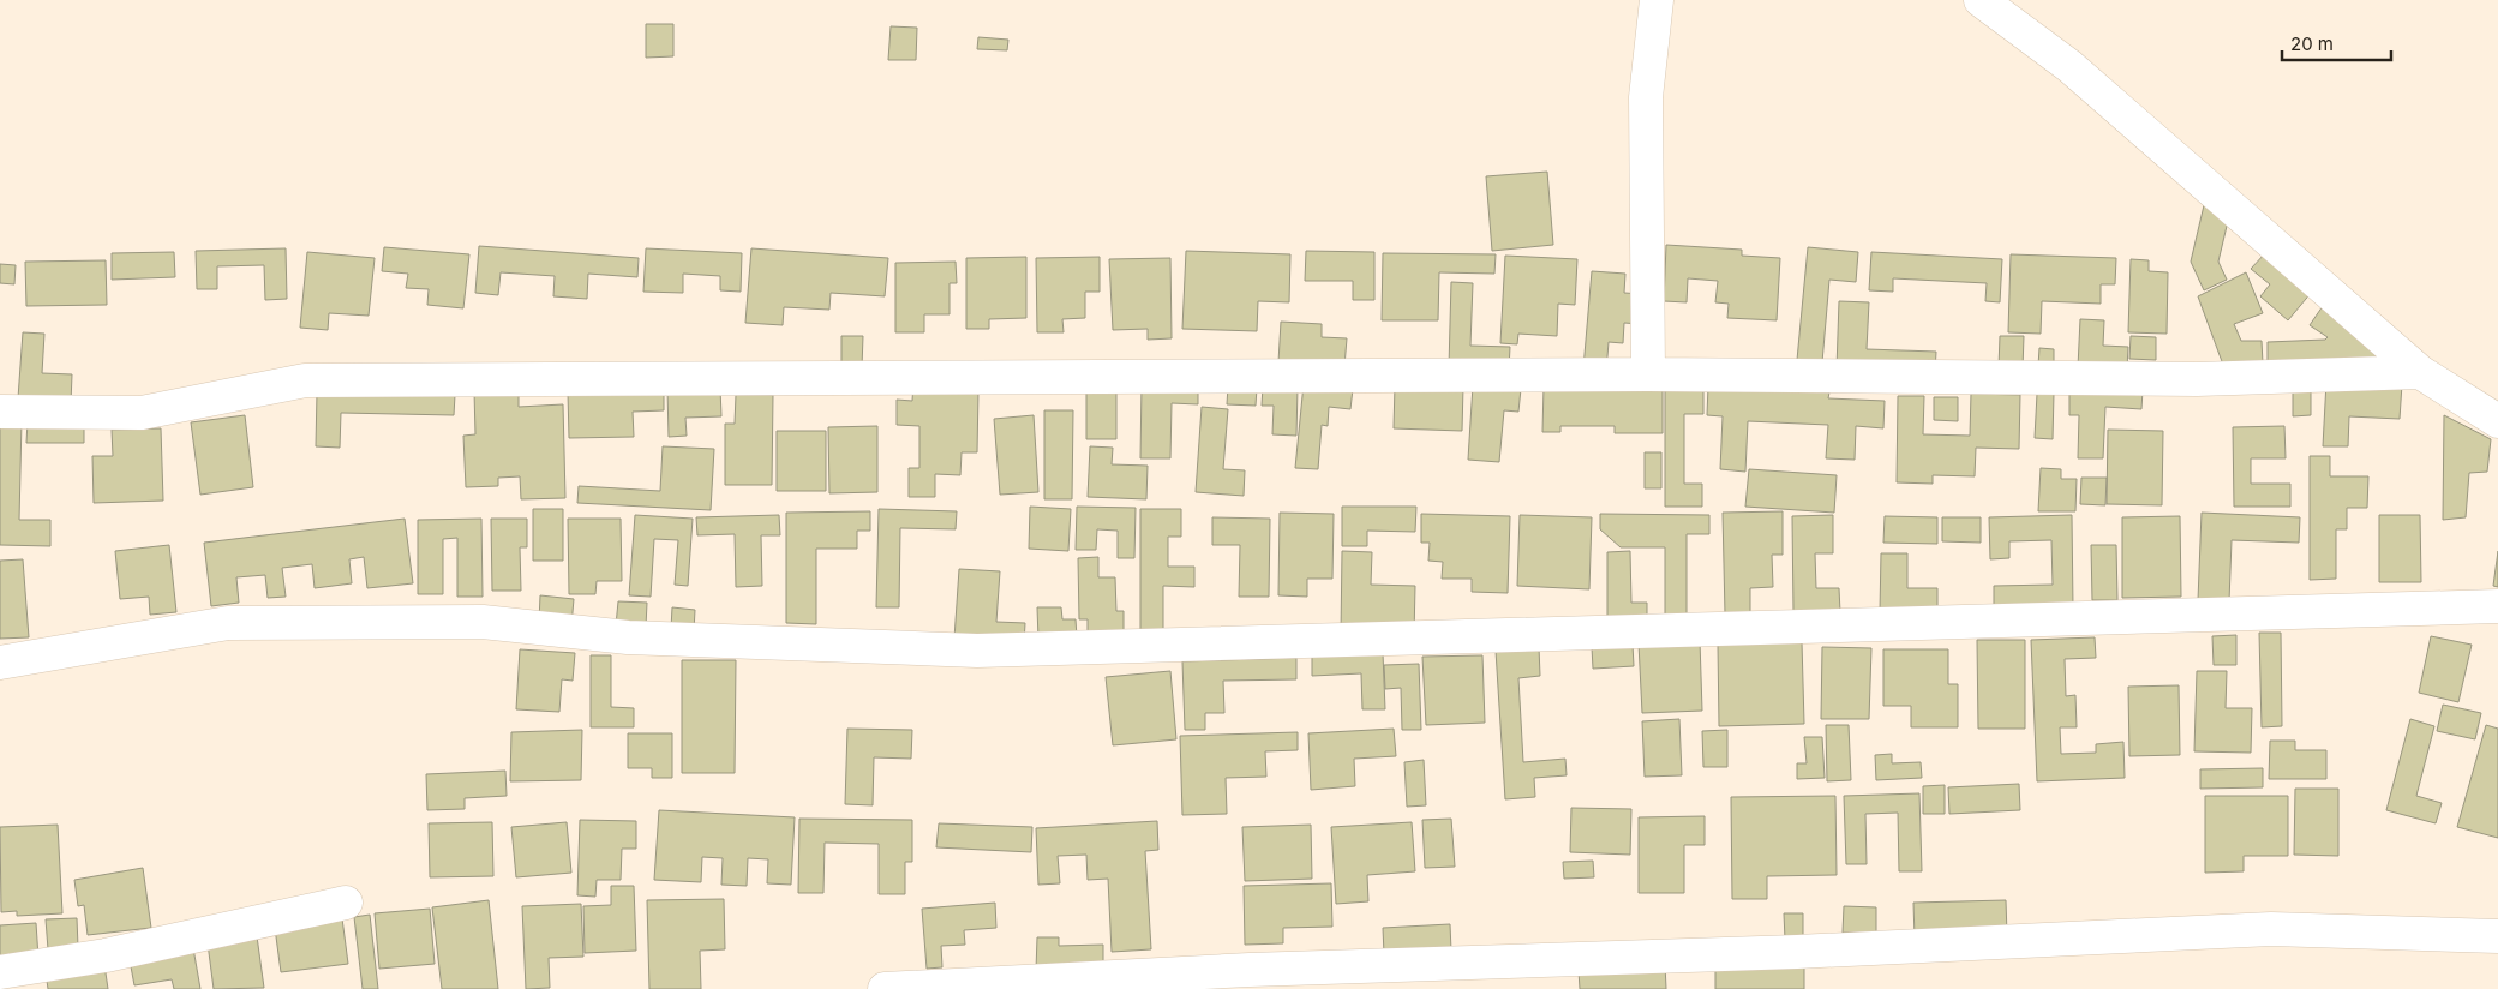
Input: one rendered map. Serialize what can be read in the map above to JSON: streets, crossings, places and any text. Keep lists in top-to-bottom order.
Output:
{
  "scale_bar": "20 m"
}
